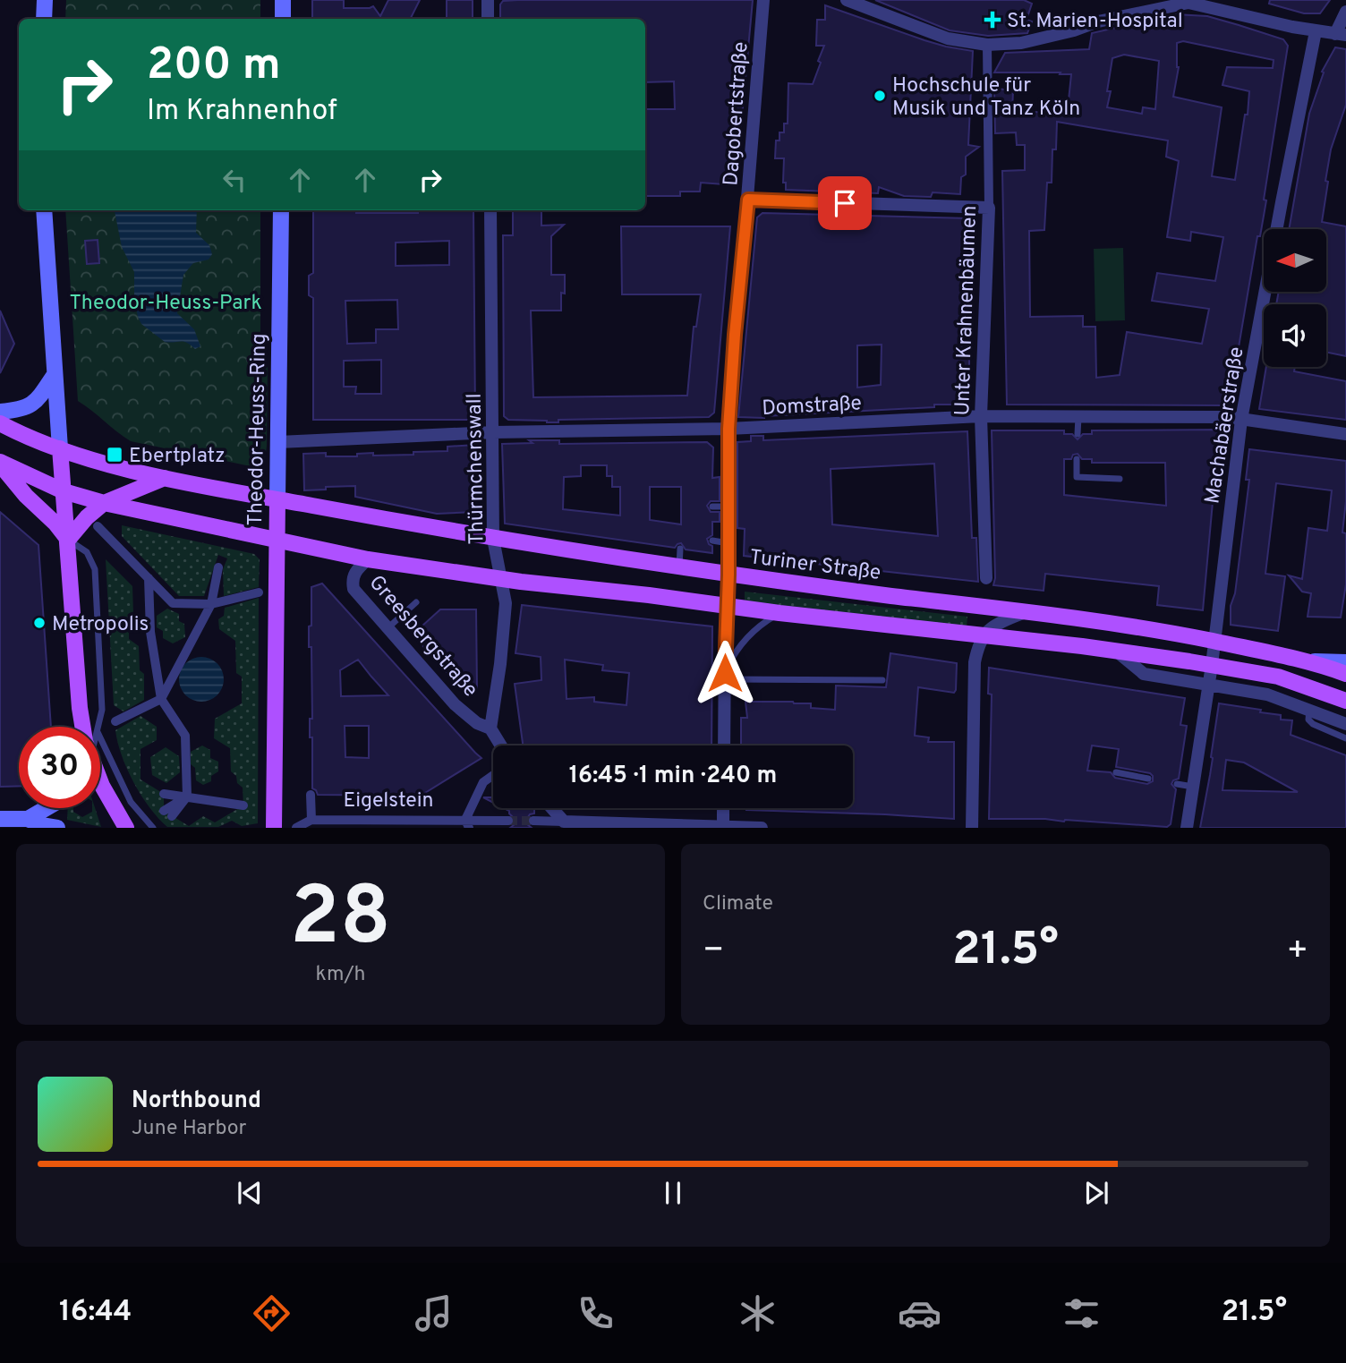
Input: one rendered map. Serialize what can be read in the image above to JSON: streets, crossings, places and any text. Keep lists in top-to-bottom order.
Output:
{
  "streets": {
    "main road": ["Theodor-Heuss-Ring", "Turiner Straße"],
    "street": [
      "Dagobertstraße",
      "Unter Krahnenbäumen",
      "Domstraße",
      "Machabäerstraße",
      "Thürmchenswall",
      "Greesbergstraße",
      "Eigelstein"
    ]
  },
  "crossings": [
    ["Dagobertstraße", "Domstraße"],
    ["Dagobertstraße", "Turiner Straße"],
    ["Unter Krahnenbäumen", "Domstraße"],
    ["Domstraße", "Machabäerstraße"],
    ["Domstraße", "Theodor-Heuss-Ring"],
    ["Domstraße", "Thürmchenswall"],
    ["Machabäerstraße", "Turiner Straße"],
    ["Theodor-Heuss-Ring", "Turiner Straße"],
    ["Thürmchenswall", "Turiner Straße"],
    ["Thürmchenswall", "Greesbergstraße"]
  ],
  "parks": ["Theodor-Heuss-Park"],
  "places": {
    "health": ["St. Marien-Hospital"],
    "other": ["Hochschule für Musik und Tanz Köln", "Metropolis"],
    "transit": ["Ebertplatz"]
  },
  "north": "left",
  "page": {
    "turn": ["200 m", "Im Krahnenhof"],
    "limit": "30",
    "trip": "16:45 · 1 min · 240 m",
    "tile": [
      ["28", "km/h"],
      "Climate"
    ],
    "heat": ["−", "21.5°", "+"],
    "song": ["Northbound", "June Harbor"],
    "tabs": ["16:44", "21.5°"]
  }
}
